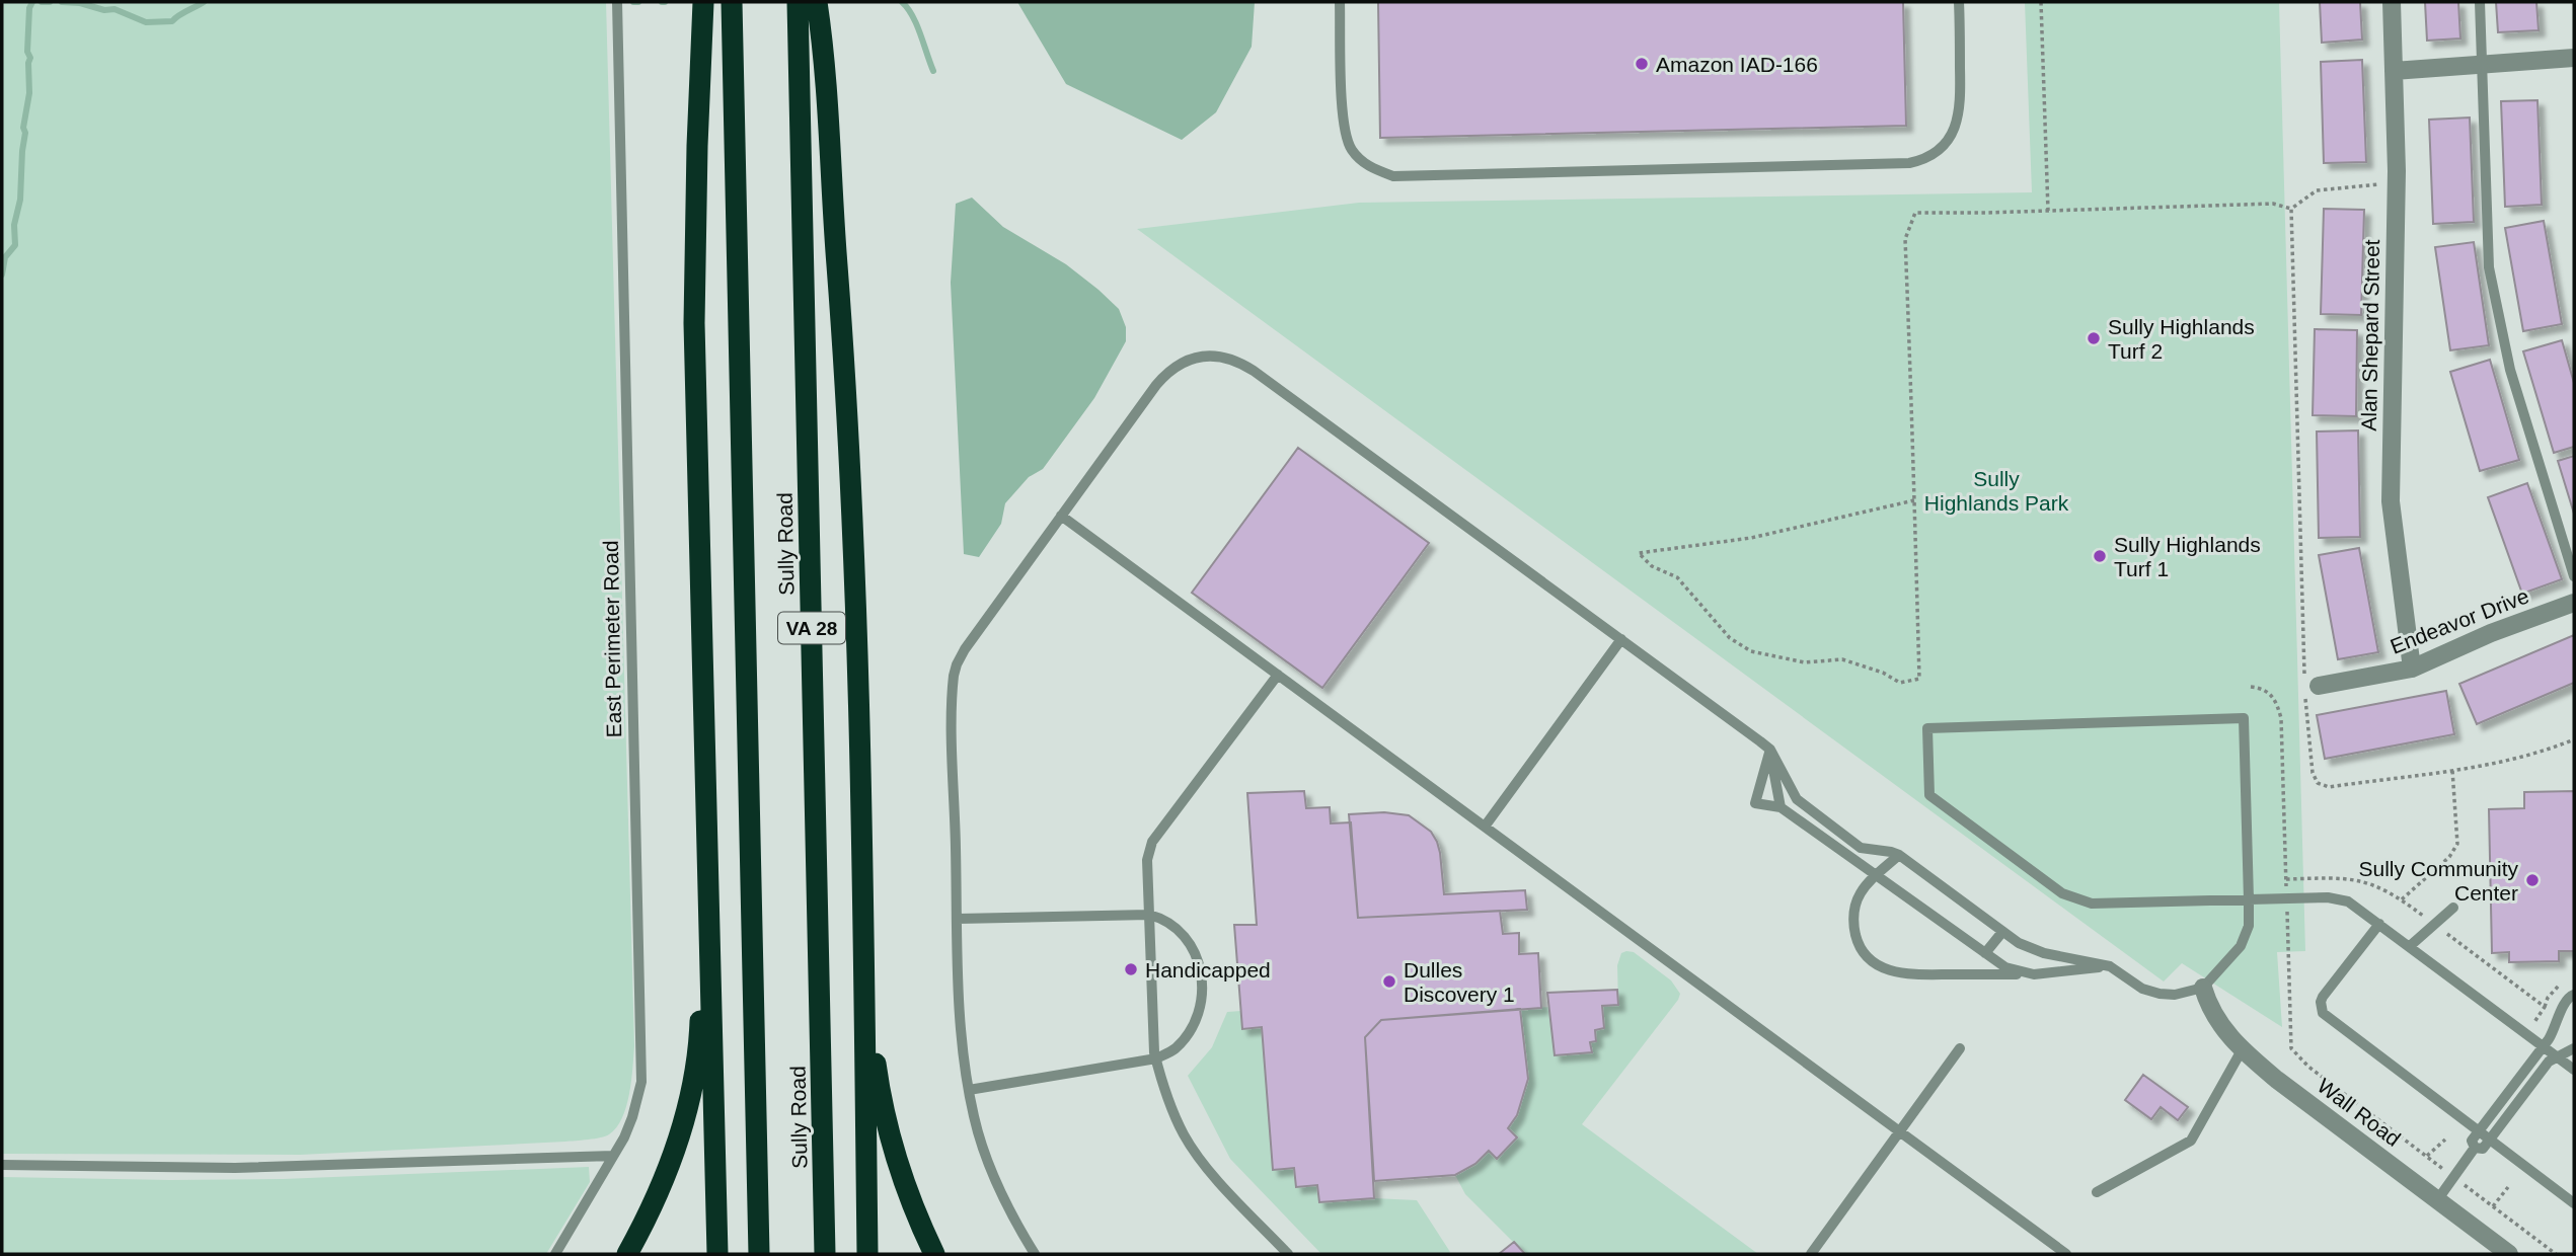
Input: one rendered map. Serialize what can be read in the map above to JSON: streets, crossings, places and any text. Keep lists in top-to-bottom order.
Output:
{
  "streets": {
    "highway": ["Sully Road", "VA 28"],
    "street": ["Alan Shepard Street", "Endeavor Drive", "Wall Road"],
    "lane": ["East Perimeter Road"]
  },
  "crossings": [
    ["Alan Shepard Street", "Endeavor Drive"]
  ],
  "parks": ["Sully Highlands Park"],
  "places": [
    "Amazon IAD-166",
    "Sully Highlands Turf 2",
    "Sully Highlands Turf 1",
    "Sully Community Center",
    "Handicapped",
    "Dulles Discovery 1"
  ]
}
